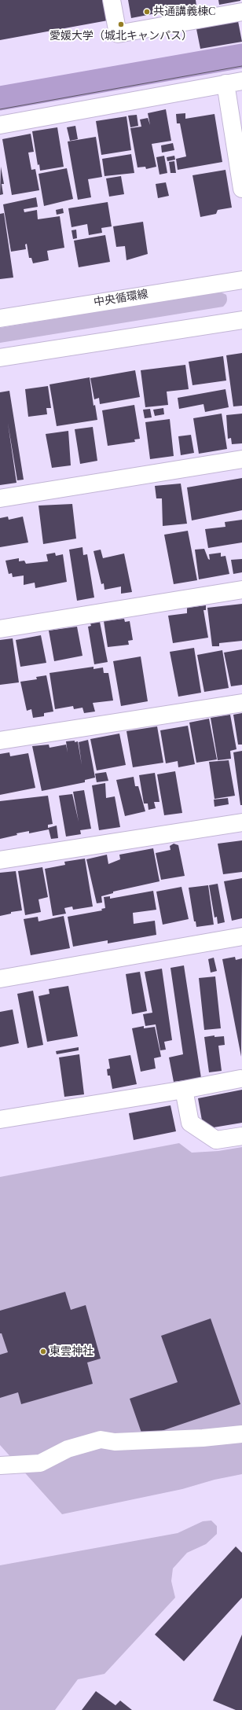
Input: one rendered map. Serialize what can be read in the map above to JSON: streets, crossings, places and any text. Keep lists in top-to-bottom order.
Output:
{
  "streets": {
    "street": ["中央循環線"]
  },
  "places": ["共通講義棟C", "愛媛大学（城北キャンパス）", "東雲神社"]
}
